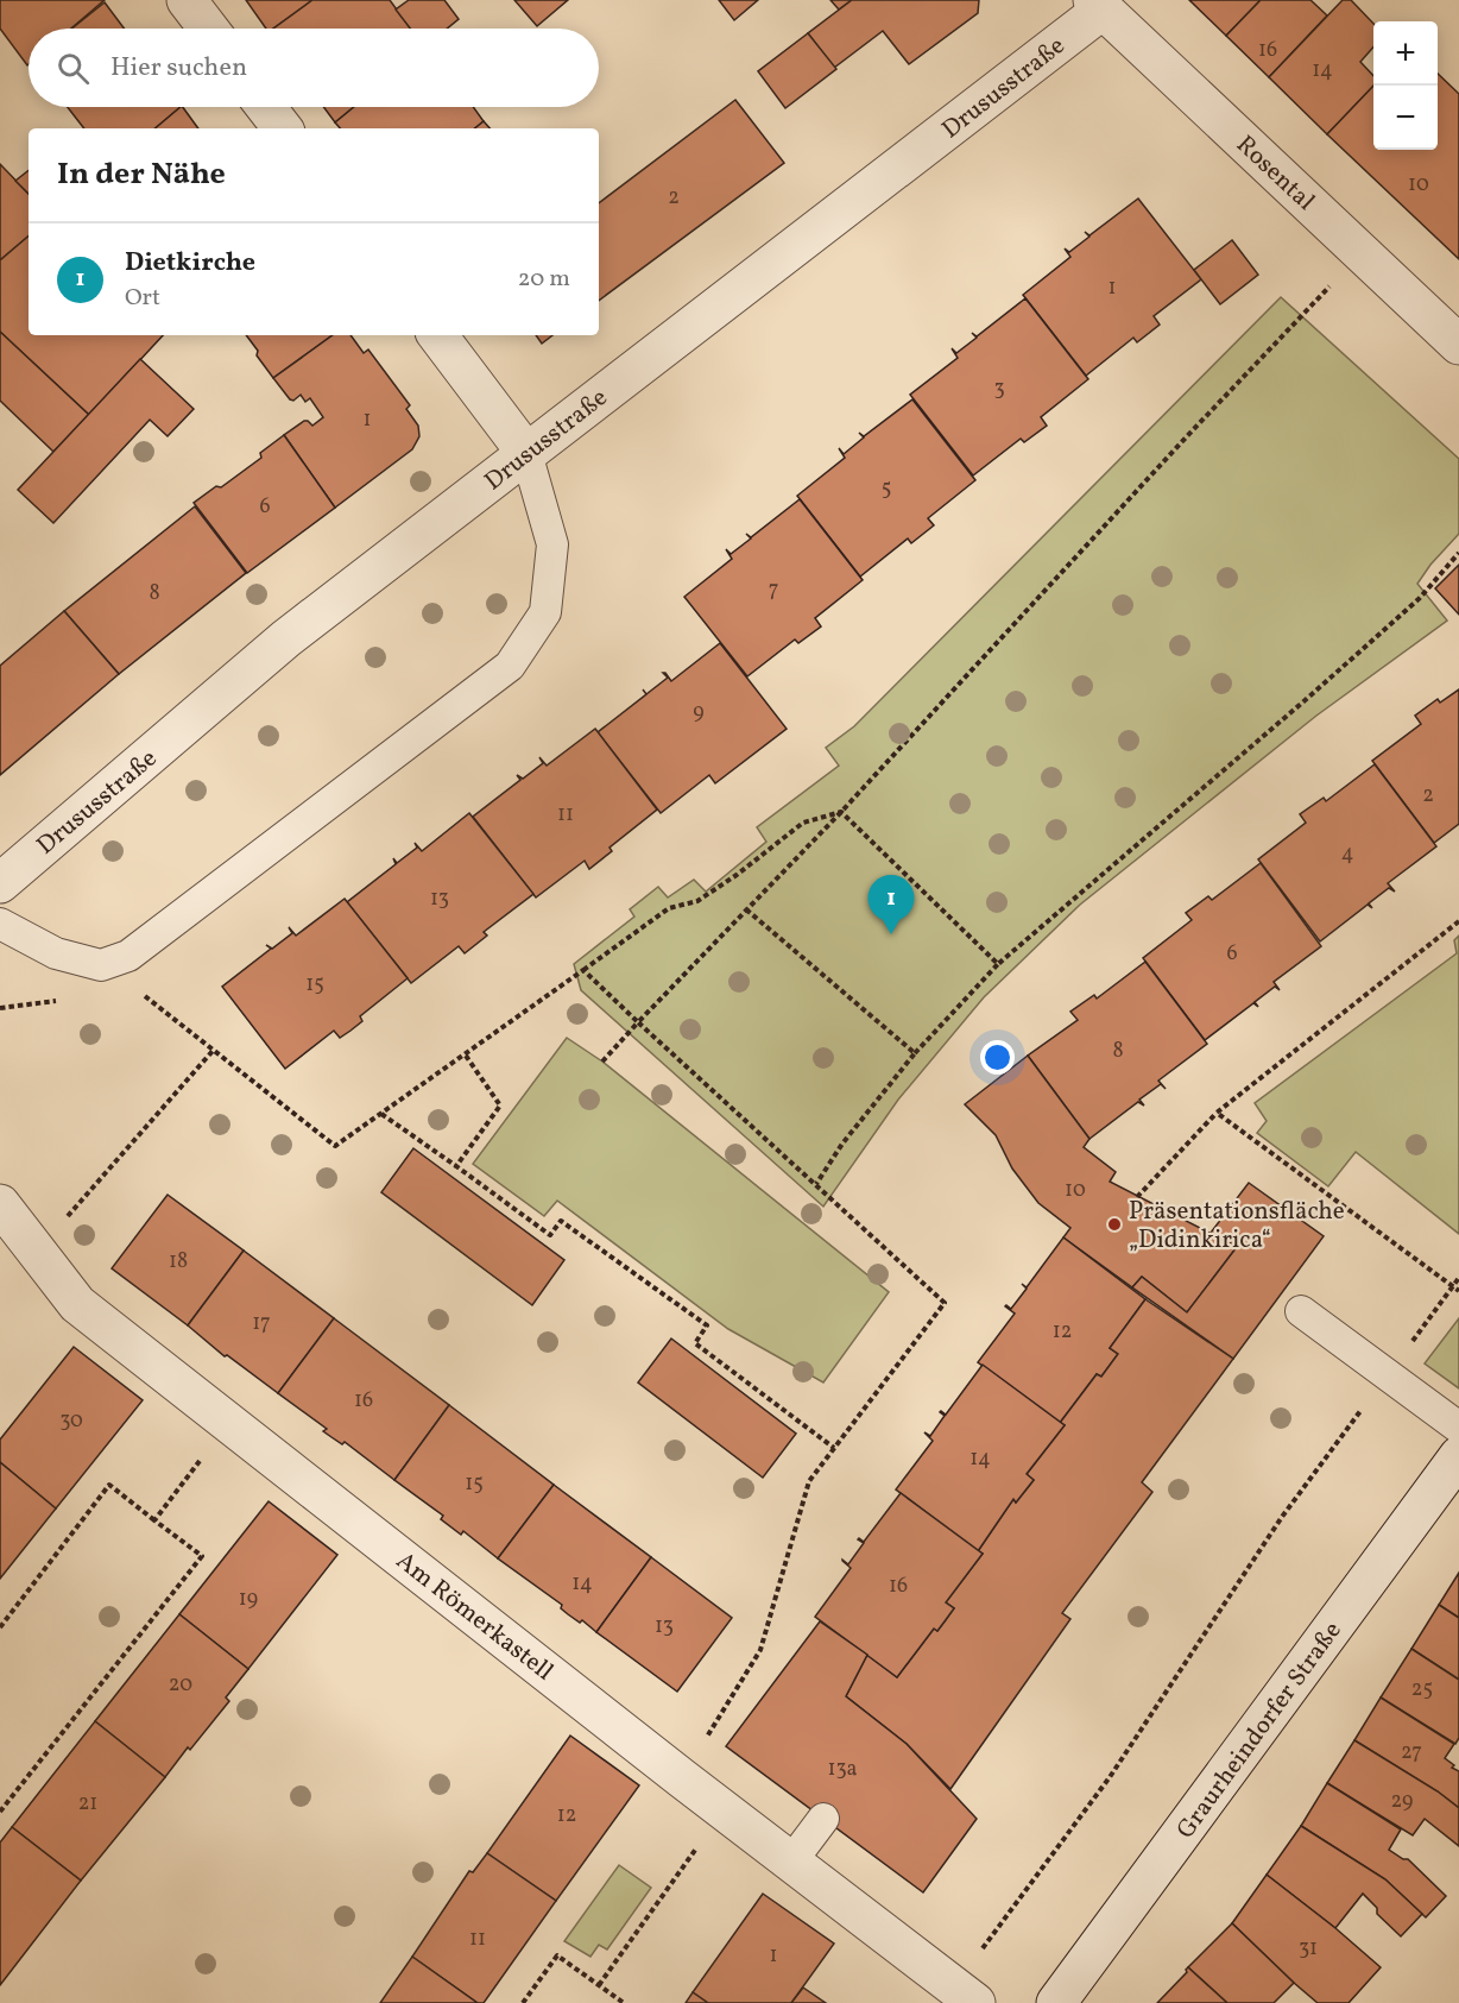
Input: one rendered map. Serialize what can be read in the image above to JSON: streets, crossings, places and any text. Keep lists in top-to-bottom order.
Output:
{
  "streets": {
    "street": [
      "Drususstraße",
      "Rosental",
      "Am Römerkastell",
      "Graurheindorfer Straße"
    ]
  },
  "crossings": [
    ["Drususstraße", "Rosental"]
  ],
  "places": ["Präsentationsfläche „Didinkirica“"],
  "house_numbers": [
    "16",
    "14",
    "10",
    "2",
    "1",
    "3",
    "1",
    "5",
    "6",
    "7",
    "8",
    "9",
    "2",
    "11",
    "4",
    "13",
    "6",
    "15",
    "8",
    "10",
    "18",
    "17",
    "12",
    "16",
    "30",
    "14",
    "15",
    "14",
    "16",
    "19",
    "13",
    "20",
    "25",
    "27",
    "13a",
    "29",
    "21",
    "12",
    "11",
    "31",
    "1"
  ],
  "page": {
    "map_buttons": ["+", "−"],
    "search": "Hier suchen",
    "heading": "In der Nähe",
    "list": [
      {
        "mark": "1",
        "name": "Dietkirche",
        "note": "Ort",
        "value": "20 m"
      }
    ],
    "pins": "1"
  }
}
